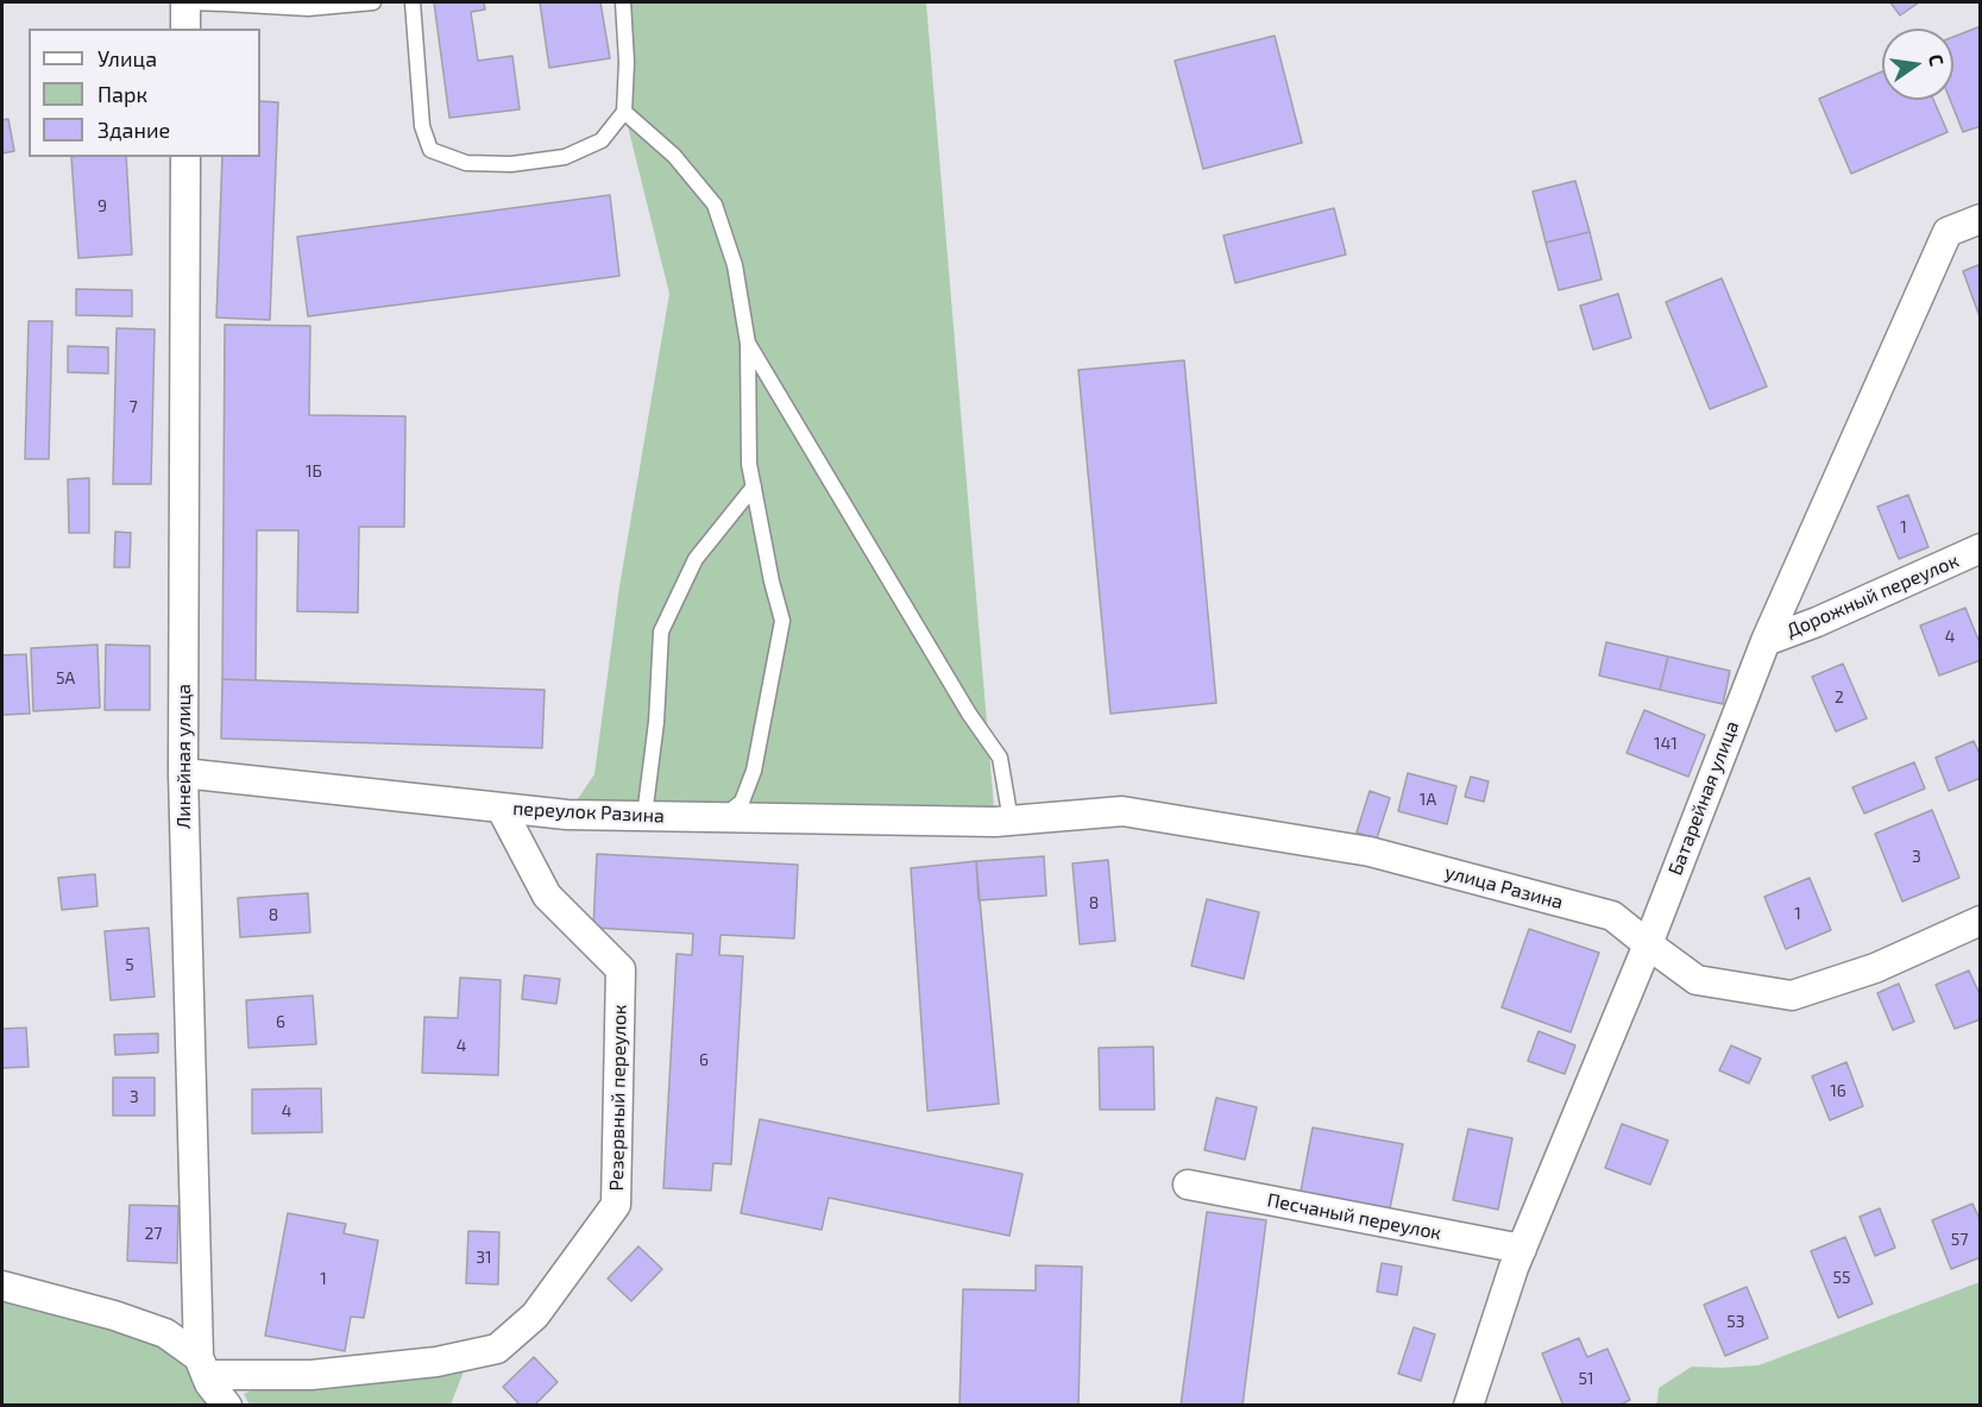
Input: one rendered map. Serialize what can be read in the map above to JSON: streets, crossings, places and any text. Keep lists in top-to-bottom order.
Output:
{
  "streets": {
    "street": [
      "Дорожный переулок",
      "Линейная улица",
      "Батарейная улица",
      "переулок Разина",
      "улица Разина",
      "Резервный переулок",
      "Песчаный переулок"
    ]
  },
  "crossings": [
    ["Дорожный переулок", "Батарейная улица"],
    ["Линейная улица", "переулок Разина"],
    ["Линейная улица", "Резервный переулок"],
    ["Батарейная улица", "улица Разина"],
    ["Батарейная улица", "Песчаный переулок"],
    ["переулок Разина", "улица Разина"],
    ["переулок Разина", "Резервный переулок"]
  ],
  "house_numbers": [
    "9",
    "7",
    "1Б",
    "1",
    "4",
    "5А",
    "2",
    "141",
    "1А",
    "3",
    "8",
    "1",
    "8",
    "5",
    "6",
    "4",
    "6",
    "16",
    "3",
    "4",
    "27",
    "57",
    "31",
    "55",
    "1",
    "53",
    "51"
  ],
  "legend": ["Улица", "Парк", "Здание"],
  "north": "right"
}
